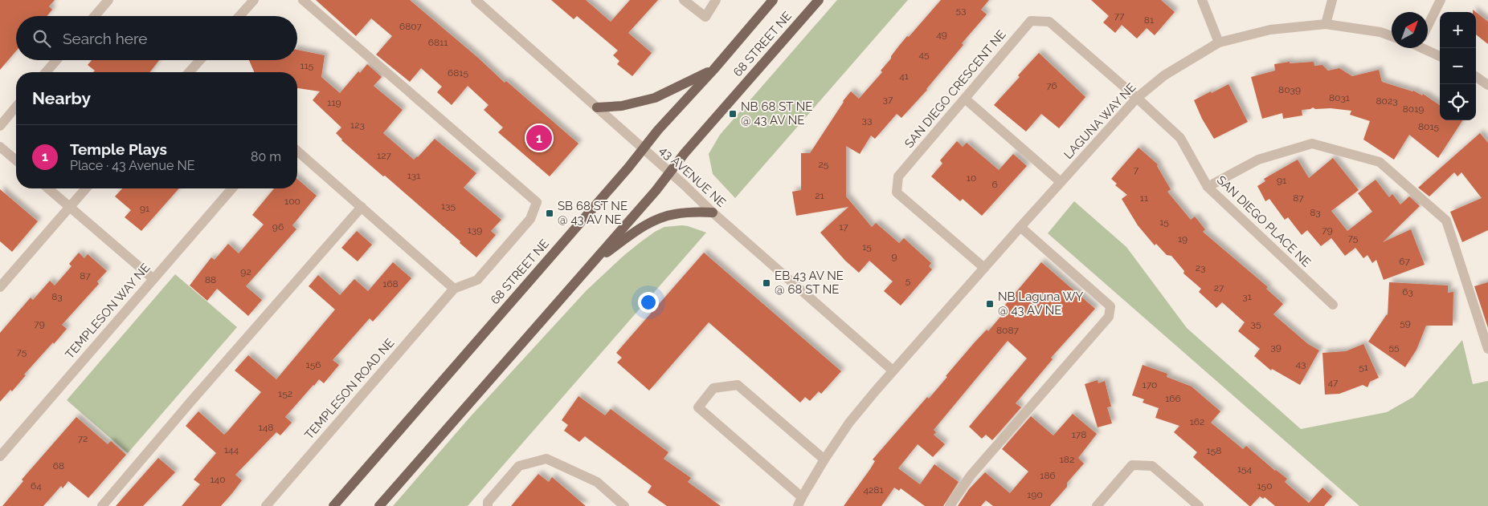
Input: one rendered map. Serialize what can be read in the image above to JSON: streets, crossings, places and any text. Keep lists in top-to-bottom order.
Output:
{
  "streets": {
    "main road": ["68 STREET NE"],
    "street": [
      "SAN DIEGO CRESCENT NE",
      "LAGUNA WAY NE",
      "43 AVENUE NE",
      "SAN DIEGO PLACE NE",
      "TEMPLESON WAY NE",
      "TEMPLESON ROAD NE"
    ]
  },
  "crossings": [
    ["68 STREET NE", "43 AVENUE NE"],
    ["SAN DIEGO CRESCENT NE", "LAGUNA WAY NE"],
    ["SAN DIEGO CRESCENT NE", "SAN DIEGO PLACE NE"],
    ["LAGUNA WAY NE", "43 AVENUE NE"],
    ["LAGUNA WAY NE", "SAN DIEGO PLACE NE"]
  ],
  "places": {
    "transit": [
      "NB 68 ST NE @ 43 AV NE",
      "SB 68 ST NE @ 43 AV NE",
      "EB 43 AV NE @ 68 ST NE",
      "NB Laguna WY @ 43 AV NE"
    ]
  },
  "house_numbers": [
    "53",
    "77",
    "81",
    "6807",
    "49",
    "6811",
    "45",
    "115",
    "6815",
    "41",
    "76",
    "8039",
    "8031",
    "37",
    "8023",
    "119",
    "8019",
    "33",
    "123",
    "8015",
    "127",
    "25",
    "7",
    "131",
    "10",
    "91",
    "6",
    "21",
    "11",
    "87",
    "100",
    "135",
    "91",
    "83",
    "15",
    "96",
    "17",
    "139",
    "79",
    "75",
    "19",
    "15",
    "9",
    "67",
    "23",
    "92",
    "87",
    "88",
    "5",
    "168",
    "27",
    "63",
    "83",
    "31",
    "59",
    "79",
    "35",
    "8087",
    "39",
    "55",
    "75",
    "43",
    "156",
    "51",
    "47",
    "170",
    "152",
    "166",
    "162",
    "148",
    "178",
    "72",
    "144",
    "158",
    "182",
    "68",
    "154",
    "186",
    "140",
    "64",
    "150",
    "4281",
    "190"
  ],
  "north": "top right",
  "page": {
    "map_buttons": ["+", "−"],
    "search": "Search here",
    "heading": "Nearby",
    "pins": "1",
    "list": [
      {
        "mark": "1",
        "name": "Temple Plays",
        "note": "Place · 43 Avenue NE",
        "value": "80 m"
      }
    ]
  }
}
